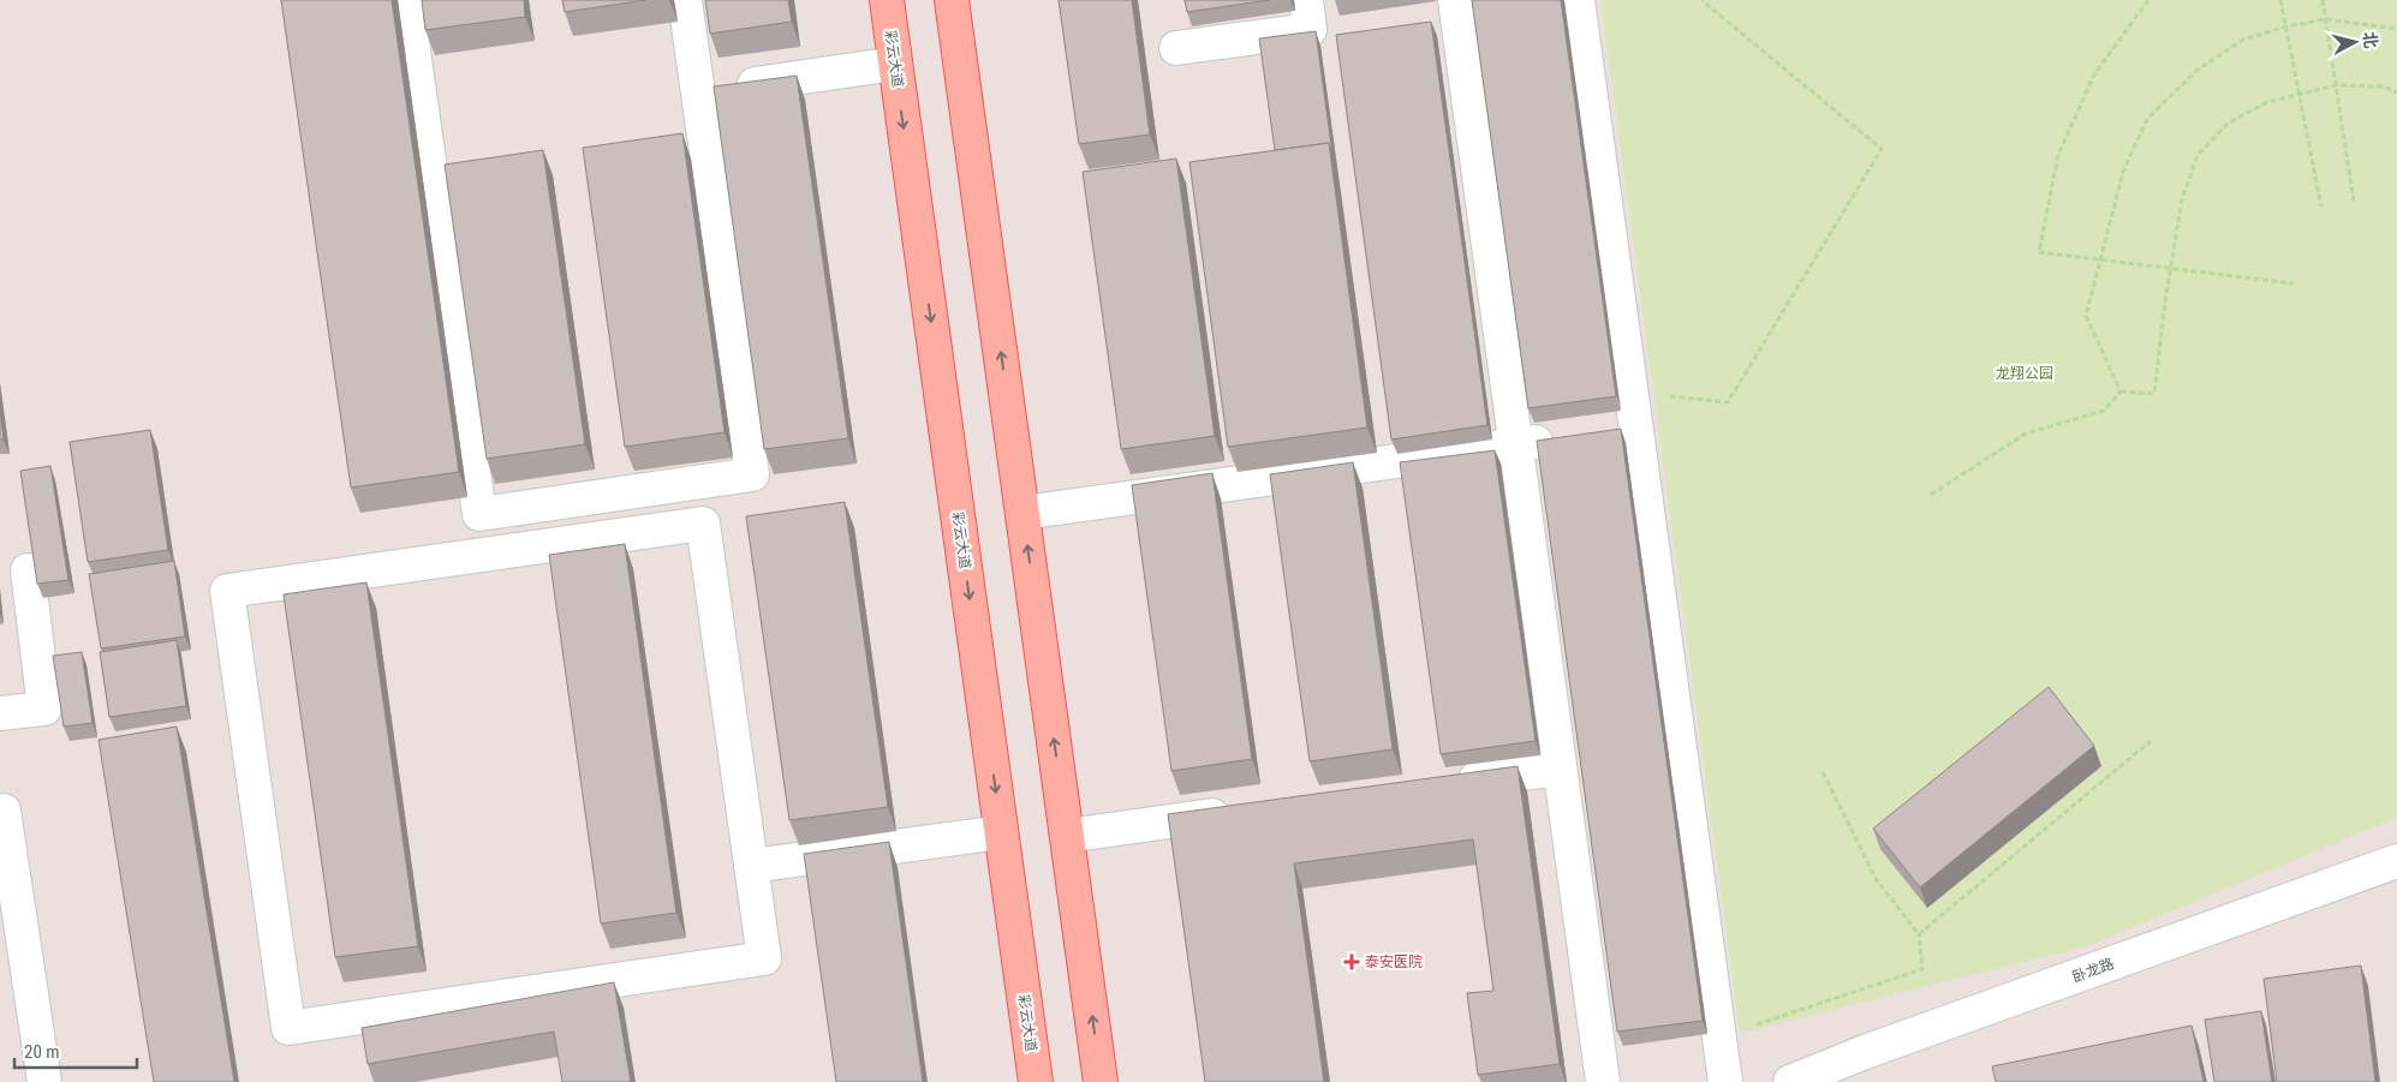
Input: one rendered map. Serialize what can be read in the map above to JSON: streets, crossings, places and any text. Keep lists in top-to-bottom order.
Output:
{
  "streets": {
    "main road": ["彩云大道"],
    "street": ["卧龙路"]
  },
  "parks": ["龙翔公园"],
  "places": {
    "health": ["泰安医院"]
  },
  "scale_bar": "20 m",
  "north": "right"
}
